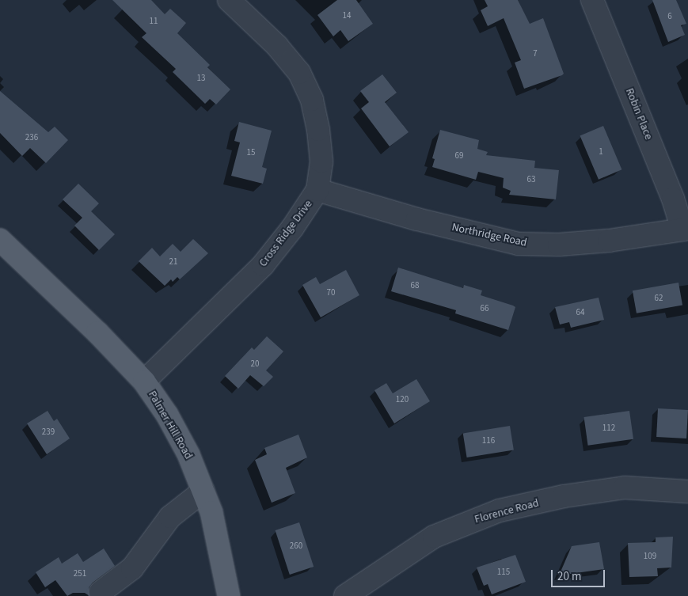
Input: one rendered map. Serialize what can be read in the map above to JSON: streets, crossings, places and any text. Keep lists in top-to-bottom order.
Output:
{
  "streets": {
    "main road": ["Palmer Hill Road"],
    "street": [
      "Robin Place",
      "Cross Ridge Drive",
      "Northridge Road",
      "Florence Road"
    ]
  },
  "crossings": [
    ["Robin Place", "Northridge Road"],
    ["Cross Ridge Drive", "Northridge Road"],
    ["Cross Ridge Drive", "Palmer Hill Road"]
  ],
  "house_numbers": [
    "14",
    "6",
    "11",
    "7",
    "13",
    "236",
    "1",
    "15",
    "69",
    "63",
    "21",
    "68",
    "70",
    "62",
    "66",
    "64",
    "20",
    "120",
    "112",
    "239",
    "116",
    "260",
    "109",
    "115",
    "251"
  ],
  "scale_bar": "20 m"
}
